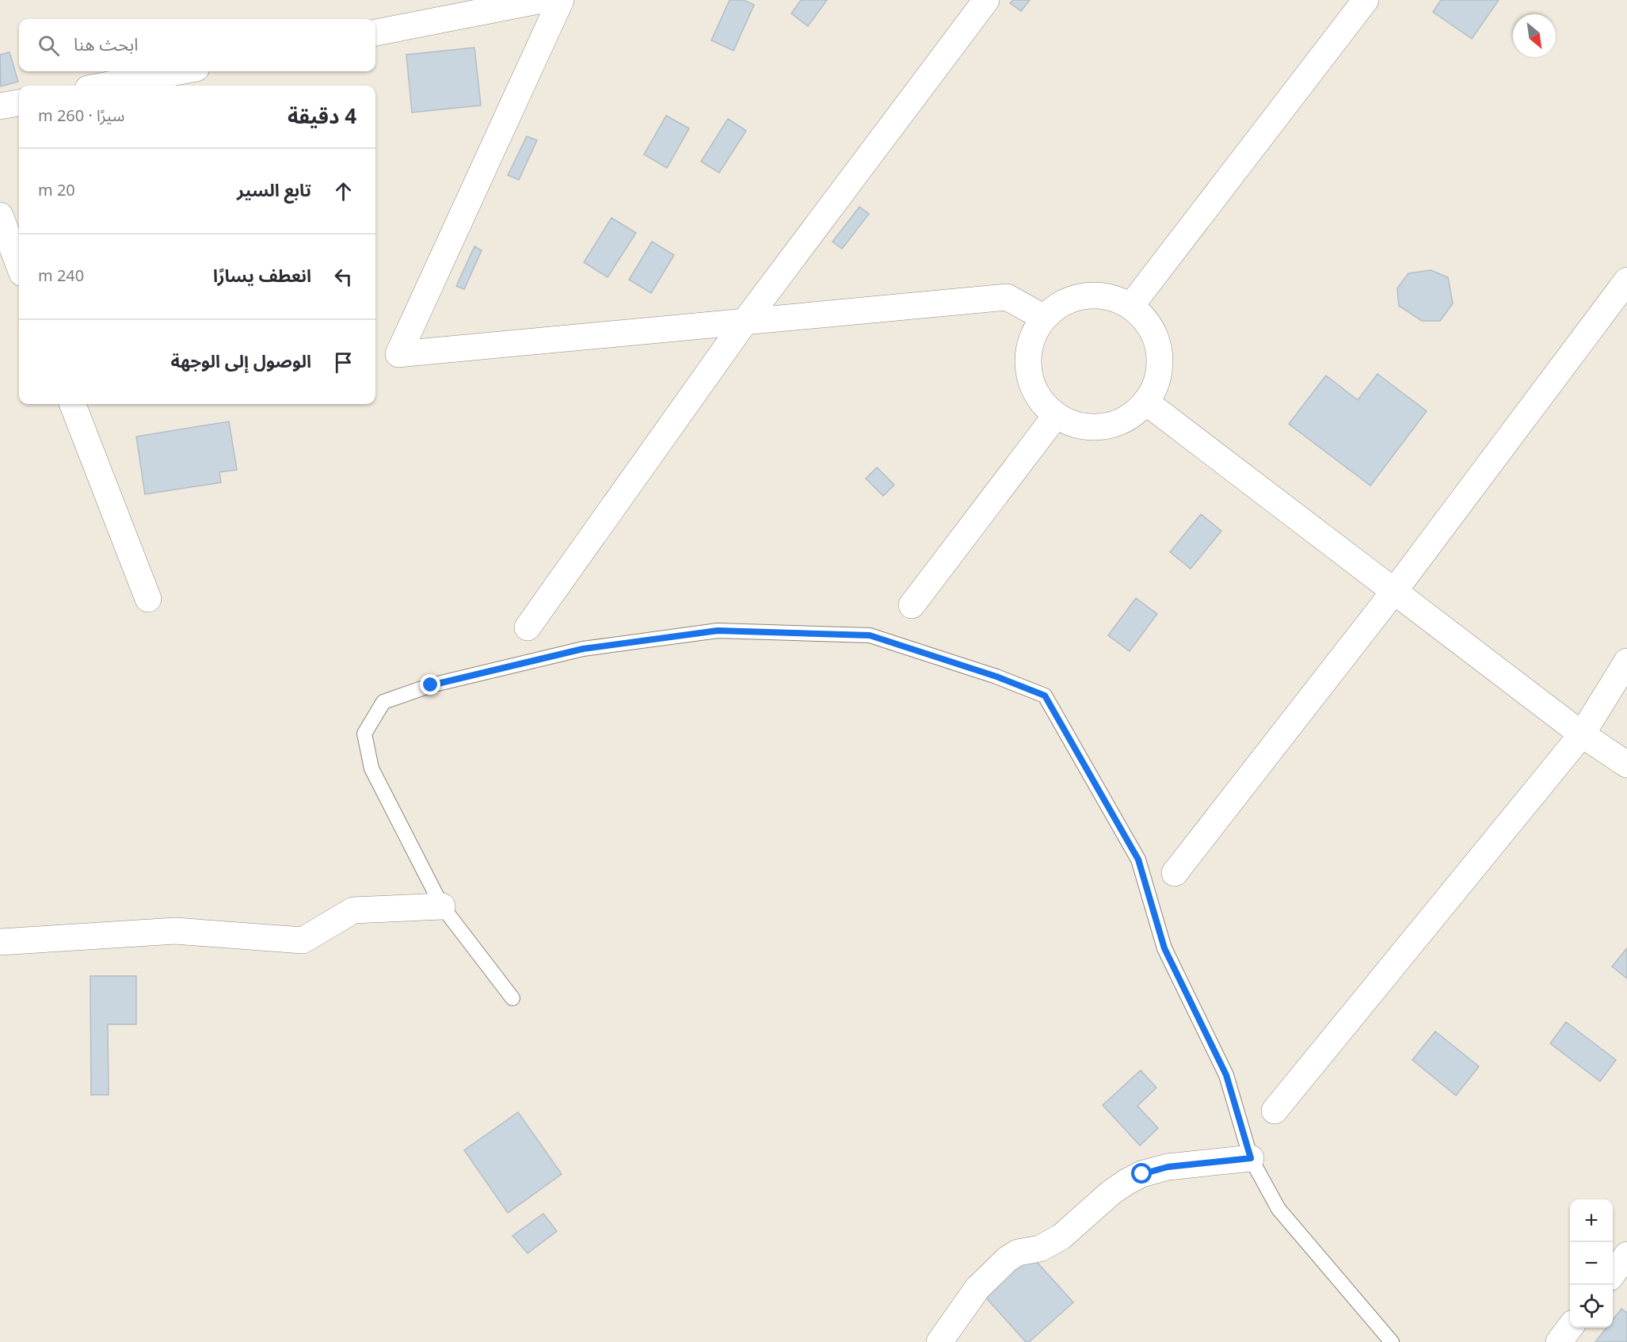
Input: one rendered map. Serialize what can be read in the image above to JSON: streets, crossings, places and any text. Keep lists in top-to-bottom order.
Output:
{
  "north": "bottom right",
  "page": {
    "search": "ابحث هنا",
    "heading": ["4 دقيقة", "سيرًا · 260 m"],
    "list": [
      ["تابع السير", "20 m"],
      ["انعطف يسارًا", "240 m"],
      "الوصول إلى الوجهة"
    ],
    "map_buttons": ["+", "−"]
  }
}
